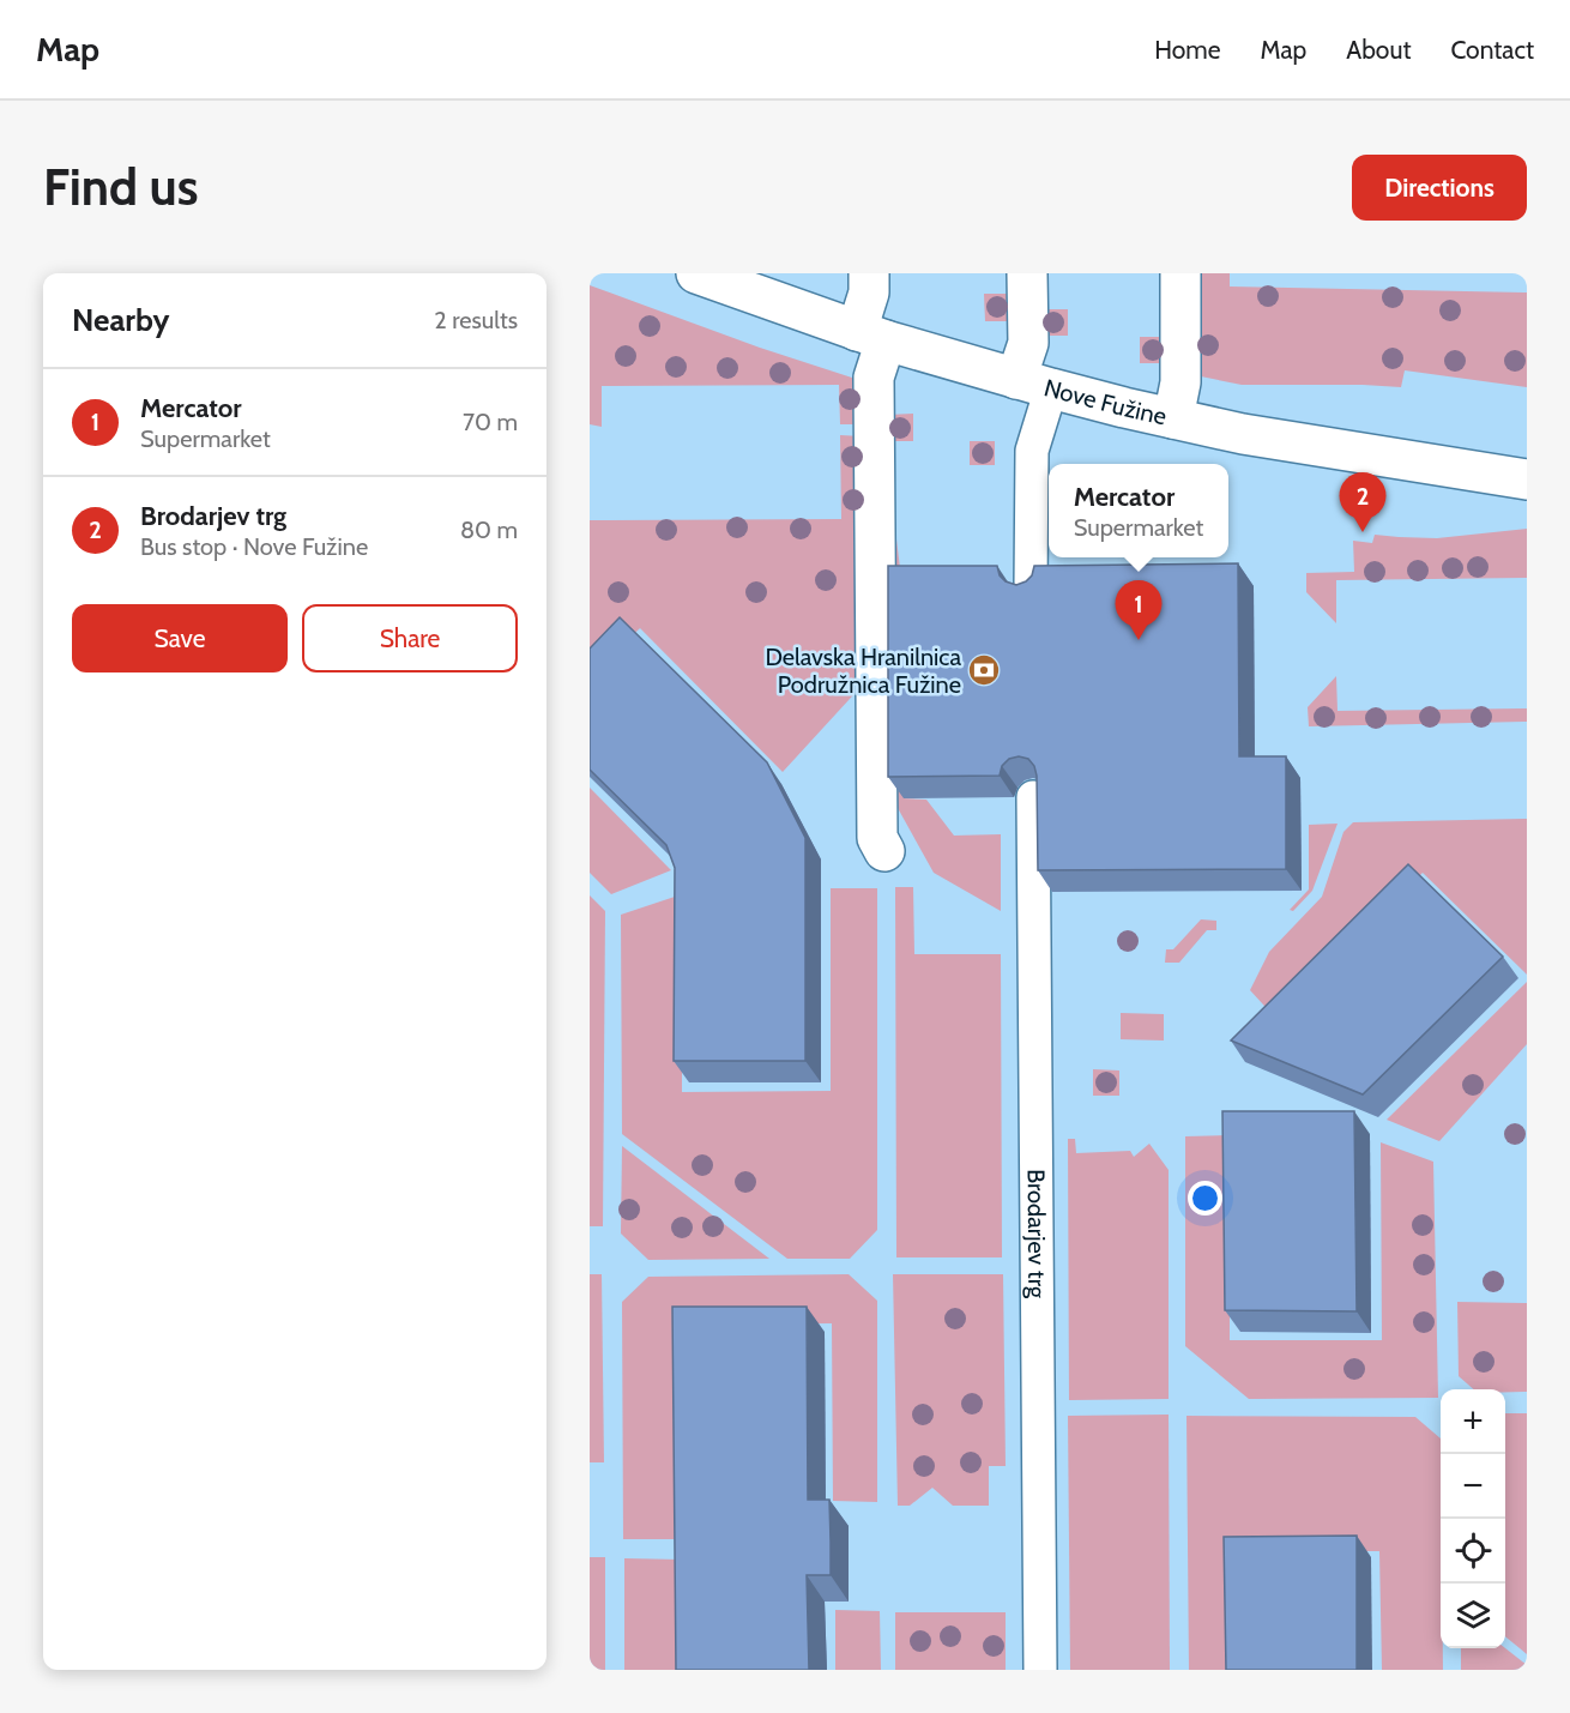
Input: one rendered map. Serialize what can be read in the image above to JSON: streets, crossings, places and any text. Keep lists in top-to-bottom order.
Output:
{
  "streets": {
    "street": ["Nove Fužine"],
    "lane": ["Brodarjev trg"]
  },
  "places": {
    "bank": ["Delavska Hranilnica Podružnica Fužine"]
  },
  "page": {
    "header": "Map",
    "nav": [
      "Home",
      "Map",
      "About",
      "Contact"
    ],
    "buttons": [
      "Directions",
      ["Save", "Share"]
    ],
    "title": "Find us",
    "heading": ["Nearby", "2 results"],
    "list": [
      {
        "mark": "1",
        "name": "Mercator",
        "note": "Supermarket",
        "value": "70 m"
      },
      {
        "mark": "2",
        "name": "Brodarjev trg",
        "note": "Bus stop · Nove Fužine",
        "value": "80 m"
      }
    ],
    "popup": ["Mercator", "Supermarket"],
    "pins": ["2", "1"],
    "map_buttons": ["+", "−"]
  }
}
